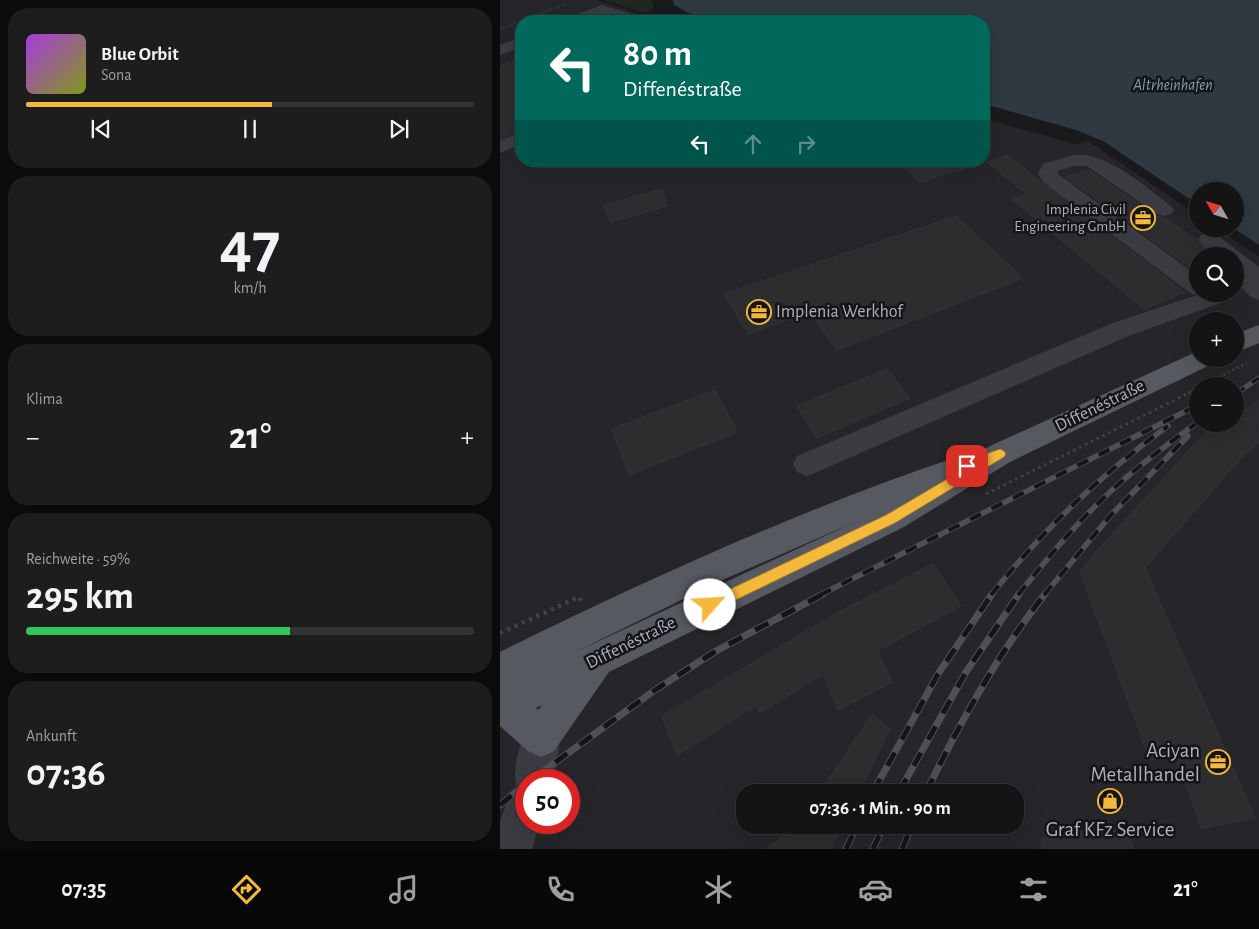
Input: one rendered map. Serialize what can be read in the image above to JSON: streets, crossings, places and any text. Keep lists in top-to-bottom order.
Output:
{
  "streets": {
    "main road": ["Diffenéstraße"]
  },
  "water": ["Altrheinhafen"],
  "places": {
    "office": ["Implenia Civil Engineering GmbH", "Implenia Werkhof", "Aciyan Metallhandel"],
    "shop": ["Graf KFz Service"]
  },
  "north": "top left",
  "page": {
    "turn": ["80 m", "Diffenéstraße"],
    "song": ["Blue Orbit", "Sona"],
    "tile": [
      ["47", "km/h"],
      "Klima",
      ["Reichweite · 59%", "295 km"],
      ["Ankunft", "07:36"]
    ],
    "map_buttons": ["+", "−"],
    "heat": ["−", "21°", "+"],
    "limit": "50",
    "trip": "07:36 · 1 Min. · 90 m",
    "tabs": ["07:35", "21°"]
  }
}
